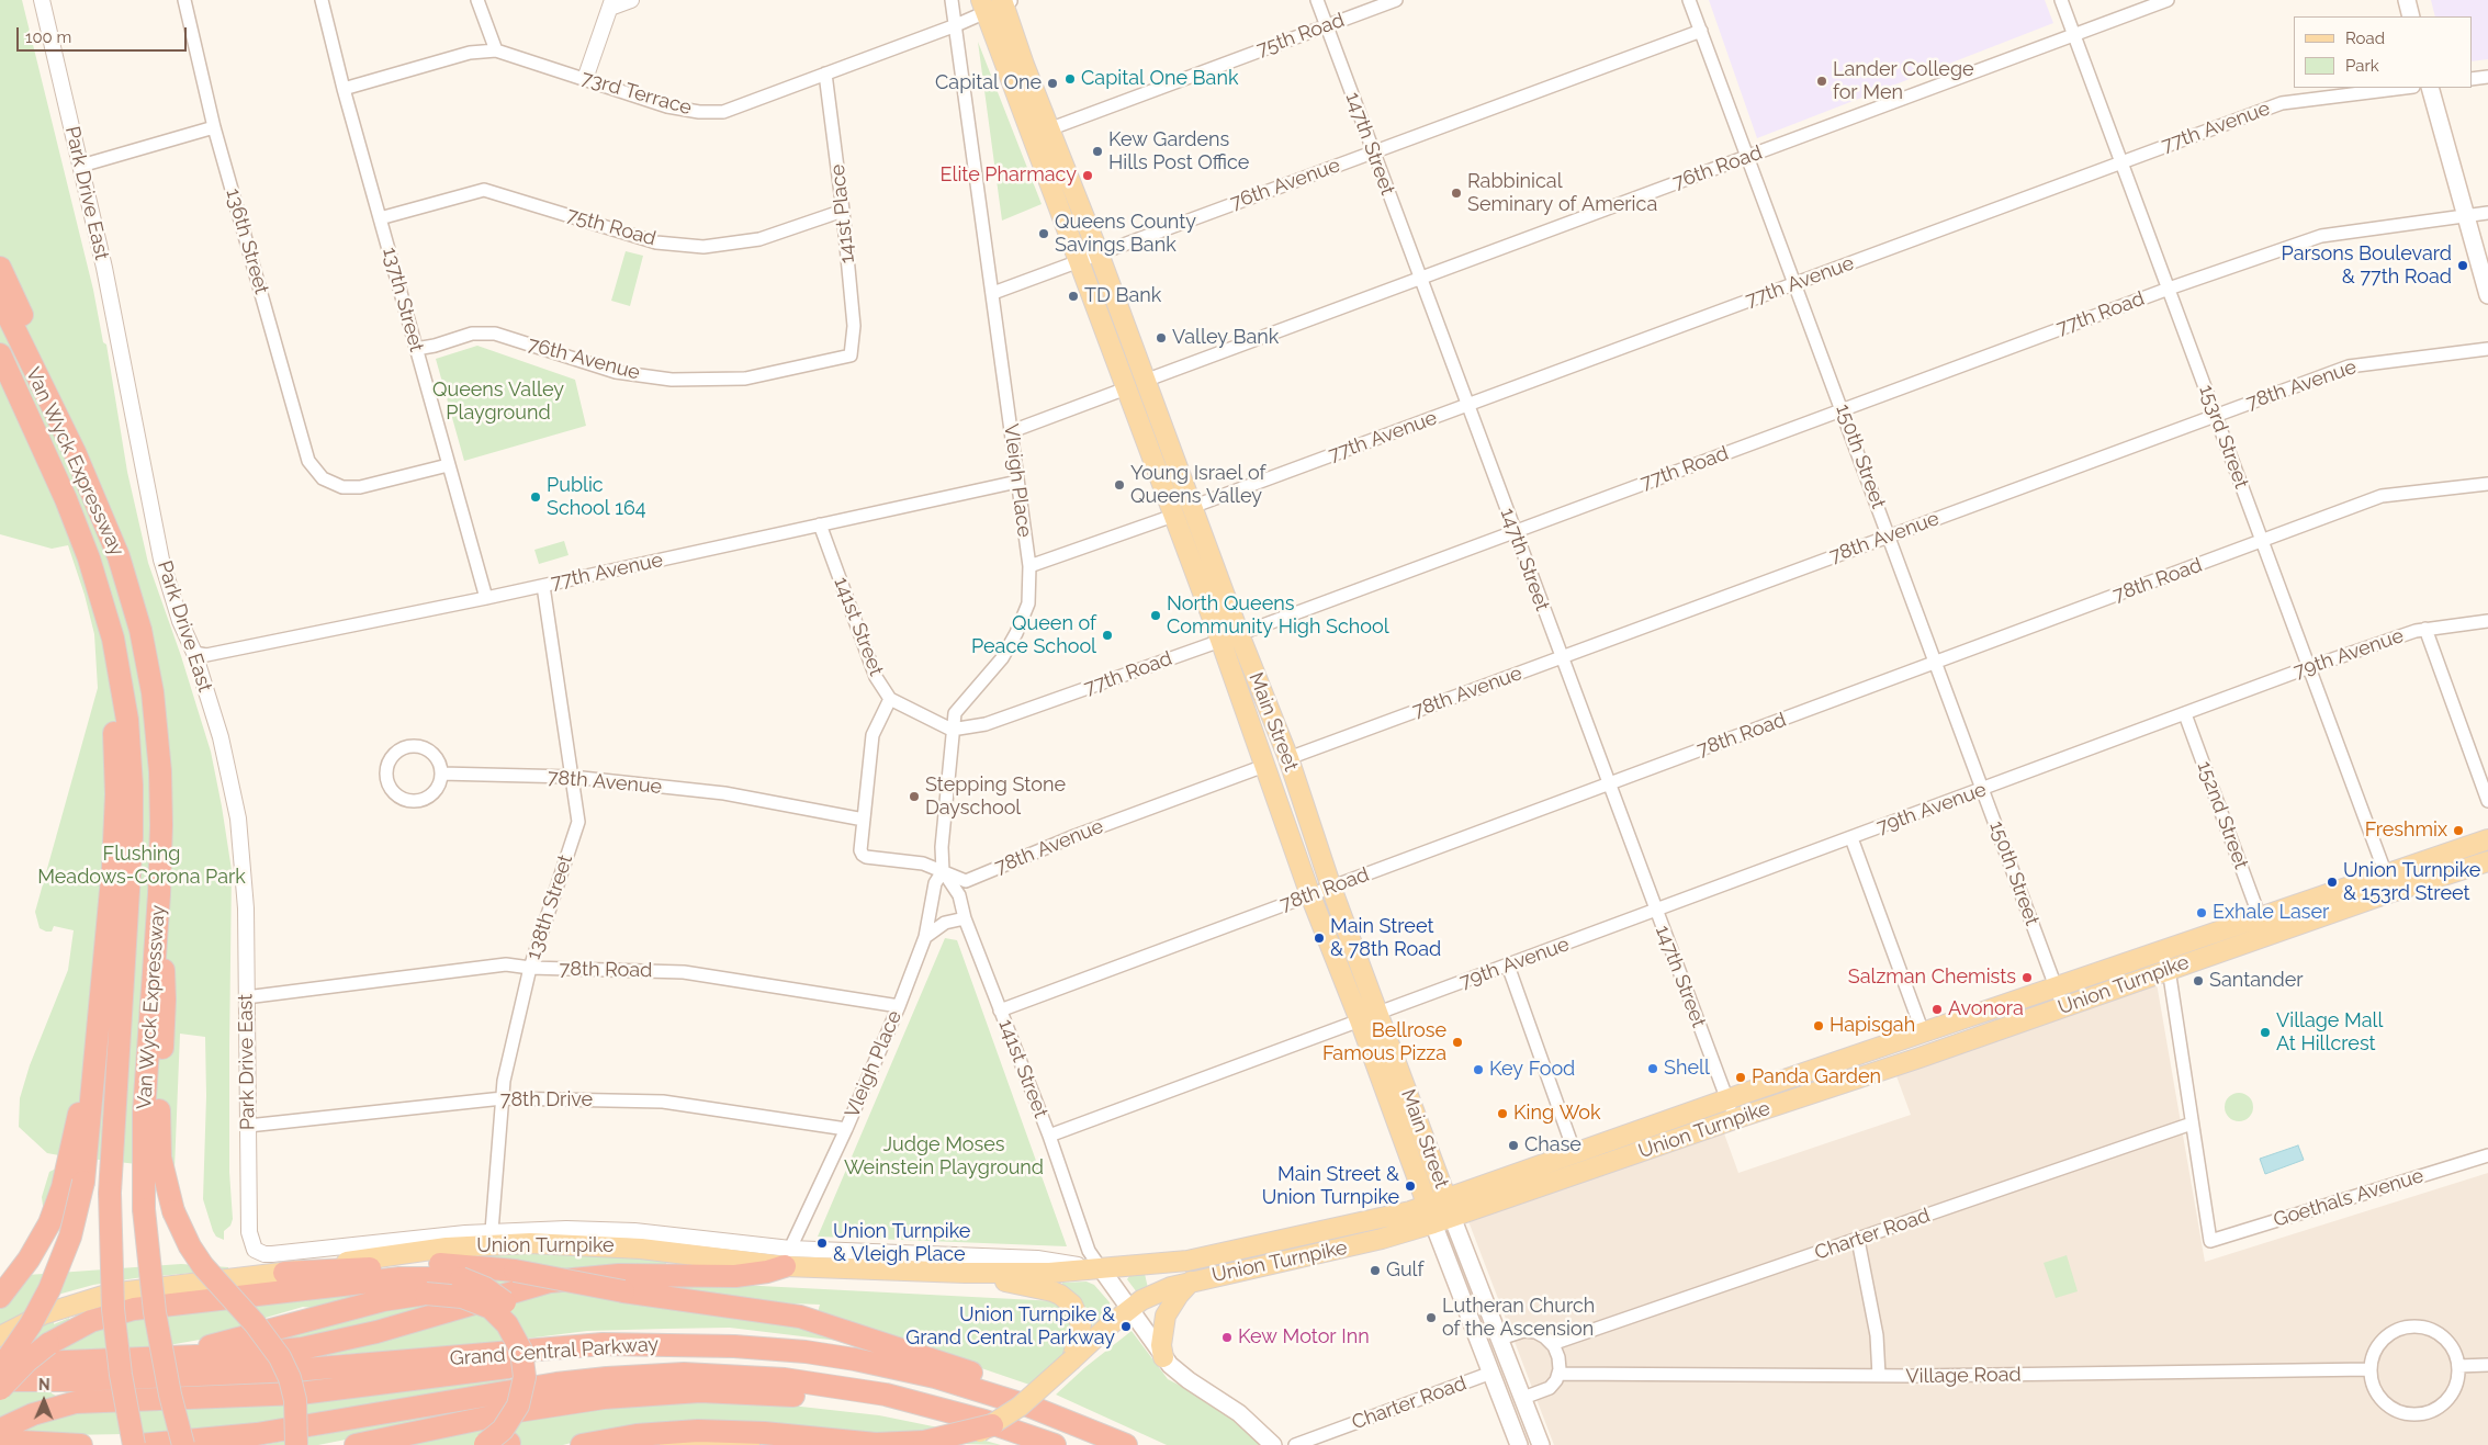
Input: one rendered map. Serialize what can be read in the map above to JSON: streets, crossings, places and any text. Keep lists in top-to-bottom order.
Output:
{
  "streets": {
    "highway": ["Van Wyck Expressway", "Grand Central Parkway"],
    "main road": ["Main Street", "Union Turnpike"],
    "street": [
      "75th Road",
      "73rd Terrace",
      "77th Avenue",
      "147th Street",
      "76th Road",
      "76th Avenue",
      "Park Drive East",
      "141st Place",
      "136th Street",
      "137th Street",
      "77th Road",
      "78th Avenue",
      "153rd Street",
      "150th Street",
      "Vleigh Place",
      "78th Road",
      "141st Street",
      "79th Avenue",
      "152nd Street",
      "138th Street",
      "78th Drive",
      "Goethals Avenue",
      "Charter Road",
      "Village Road"
    ]
  },
  "crossings": [
    ["75th Road", "147th Street"],
    ["75th Road", "141st Place"],
    ["75th Road", "137th Street"],
    ["75th Road", "Main Street"],
    ["73rd Terrace", "141st Place"],
    ["73rd Terrace", "137th Street"],
    ["73rd Terrace", "Vleigh Place"],
    ["73rd Terrace", "Main Street"],
    ["77th Avenue", "147th Street"],
    ["77th Avenue", "Park Drive East"],
    ["77th Avenue", "137th Street"],
    ["77th Avenue", "153rd Street"],
    ["77th Avenue", "150th Street"],
    ["77th Avenue", "Vleigh Place"],
    ["77th Avenue", "141st Street"],
    ["77th Avenue", "Main Street"],
    ["77th Avenue", "138th Street"],
    ["147th Street", "76th Road"],
    ["147th Street", "76th Avenue"],
    ["147th Street", "77th Road"],
    ["147th Street", "78th Avenue"],
    ["147th Street", "78th Road"],
    ["147th Street", "79th Avenue"],
    ["147th Street", "Union Turnpike"],
    ["76th Road", "153rd Street"],
    ["76th Road", "150th Street"],
    ["76th Road", "Main Street"],
    ["76th Avenue", "141st Place"],
    ["76th Avenue", "137th Street"],
    ["76th Avenue", "150th Street"],
    ["76th Avenue", "Vleigh Place"],
    ["76th Avenue", "Main Street"],
    ["Park Drive East", "78th Road"],
    ["Park Drive East", "Union Turnpike"],
    ["Park Drive East", "78th Drive"],
    ["136th Street", "137th Street"],
    ["77th Road", "153rd Street"],
    ["77th Road", "150th Street"],
    ["77th Road", "Vleigh Place"],
    ["77th Road", "Main Street"],
    ["78th Avenue", "153rd Street"],
    ["78th Avenue", "150th Street"],
    ["78th Avenue", "Vleigh Place"],
    ["78th Avenue", "141st Street"],
    ["78th Avenue", "Main Street"],
    ["78th Avenue", "138th Street"],
    ["153rd Street", "78th Road"],
    ["153rd Street", "79th Avenue"],
    ["153rd Street", "Union Turnpike"],
    ["150th Street", "78th Road"],
    ["150th Street", "79th Avenue"],
    ["150th Street", "Union Turnpike"],
    ["Vleigh Place", "78th Road"],
    ["Vleigh Place", "141st Street"],
    ["Vleigh Place", "Union Turnpike"],
    ["Vleigh Place", "78th Drive"],
    ["78th Road", "141st Street"],
    ["78th Road", "Main Street"],
    ["78th Road", "138th Street"],
    ["141st Street", "Union Turnpike"],
    ["79th Avenue", "Main Street"],
    ["79th Avenue", "152nd Street"],
    ["Main Street", "Union Turnpike"],
    ["Main Street", "Charter Road"],
    ["152nd Street", "Union Turnpike"],
    ["138th Street", "Union Turnpike"],
    ["138th Street", "78th Drive"],
    ["Goethals Avenue", "Charter Road"]
  ],
  "parks": ["Queens Valley Playground", "Flushing Meadows-Corona Park", "Judge Moses Weinstein Playground"],
  "places": [
    "Capital One Bank",
    "Lander College for Men",
    "Capital One",
    "Kew Gardens Hills Post Office",
    "Elite Pharmacy",
    "Rabbinical Seminary of America",
    "Queens County Savings Bank",
    "Parsons Boulevard & 77th Road",
    "TD Bank",
    "Valley Bank",
    "Young Israel of Queens Valley",
    "Public School 164",
    "North Queens Community High School",
    "Queen of Peace School",
    "Stepping Stone Dayschool",
    "Freshmix",
    "Union Turnpike & 153rd Street",
    "Exhale Laser",
    "Main Street & 78th Road",
    "Salzman Chemists",
    "Santander",
    "Avonora",
    "Hapisgah",
    "Village Mall At Hillcrest",
    "Bellrose Famous Pizza",
    "Shell",
    "Key Food",
    "Panda Garden",
    "King Wok",
    "Chase",
    "Main Street & Union Turnpike",
    "Union Turnpike & Vleigh Place",
    "Gulf",
    "Lutheran Church of the Ascension",
    "Union Turnpike & Grand Central Parkway",
    "Kew Motor Inn"
  ],
  "legend": ["Road", "Park"],
  "scale_bar": "100 m",
  "north": "top"
}
